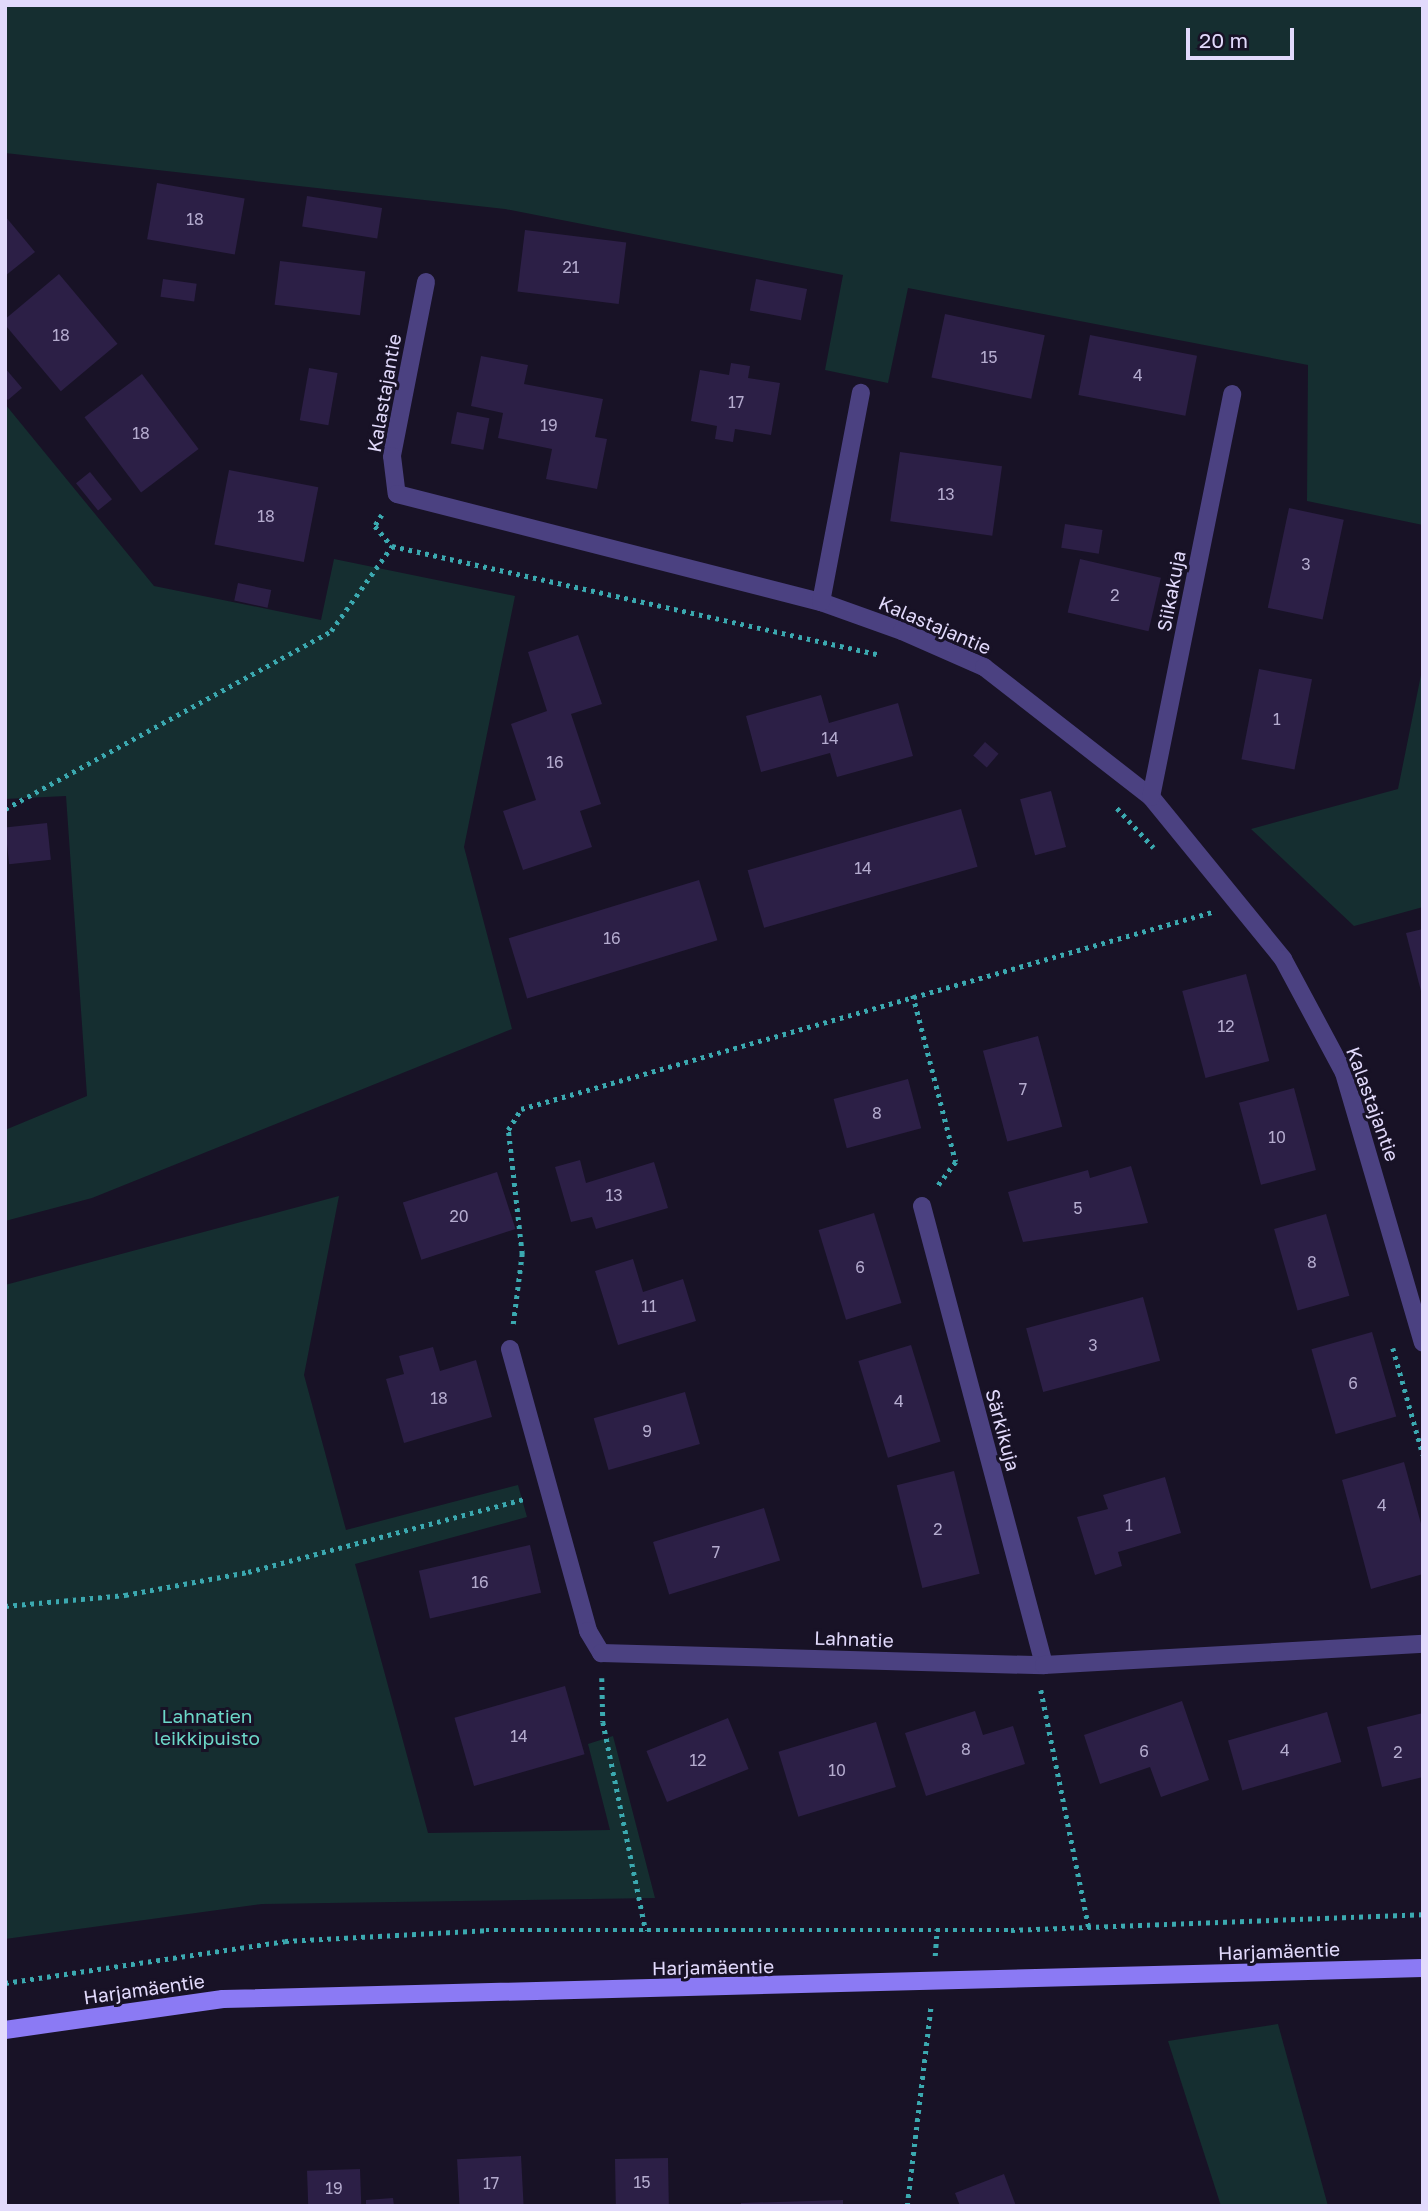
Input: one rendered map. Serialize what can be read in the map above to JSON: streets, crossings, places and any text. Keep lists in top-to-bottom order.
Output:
{
  "streets": {
    "street": [
      "Kalastajantie",
      "Siikakuja",
      "Särkikuja",
      "Lahnatie",
      "Harjamäentie"
    ]
  },
  "crossings": [
    ["Kalastajantie", "Siikakuja"],
    ["Särkikuja", "Lahnatie"]
  ],
  "parks": ["Lahnatien leikkipuisto"],
  "house_numbers": [
    "18",
    "21",
    "18",
    "15",
    "4",
    "17",
    "19",
    "18",
    "13",
    "18",
    "3",
    "2",
    "1",
    "14",
    "16",
    "14",
    "16",
    "12",
    "7",
    "8",
    "10",
    "13",
    "5",
    "20",
    "8",
    "6",
    "11",
    "3",
    "6",
    "18",
    "4",
    "9",
    "4",
    "1",
    "2",
    "7",
    "16",
    "14",
    "8",
    "4",
    "6",
    "2",
    "12",
    "10",
    "15",
    "17",
    "19"
  ],
  "scale_bar": "20 m"
}
